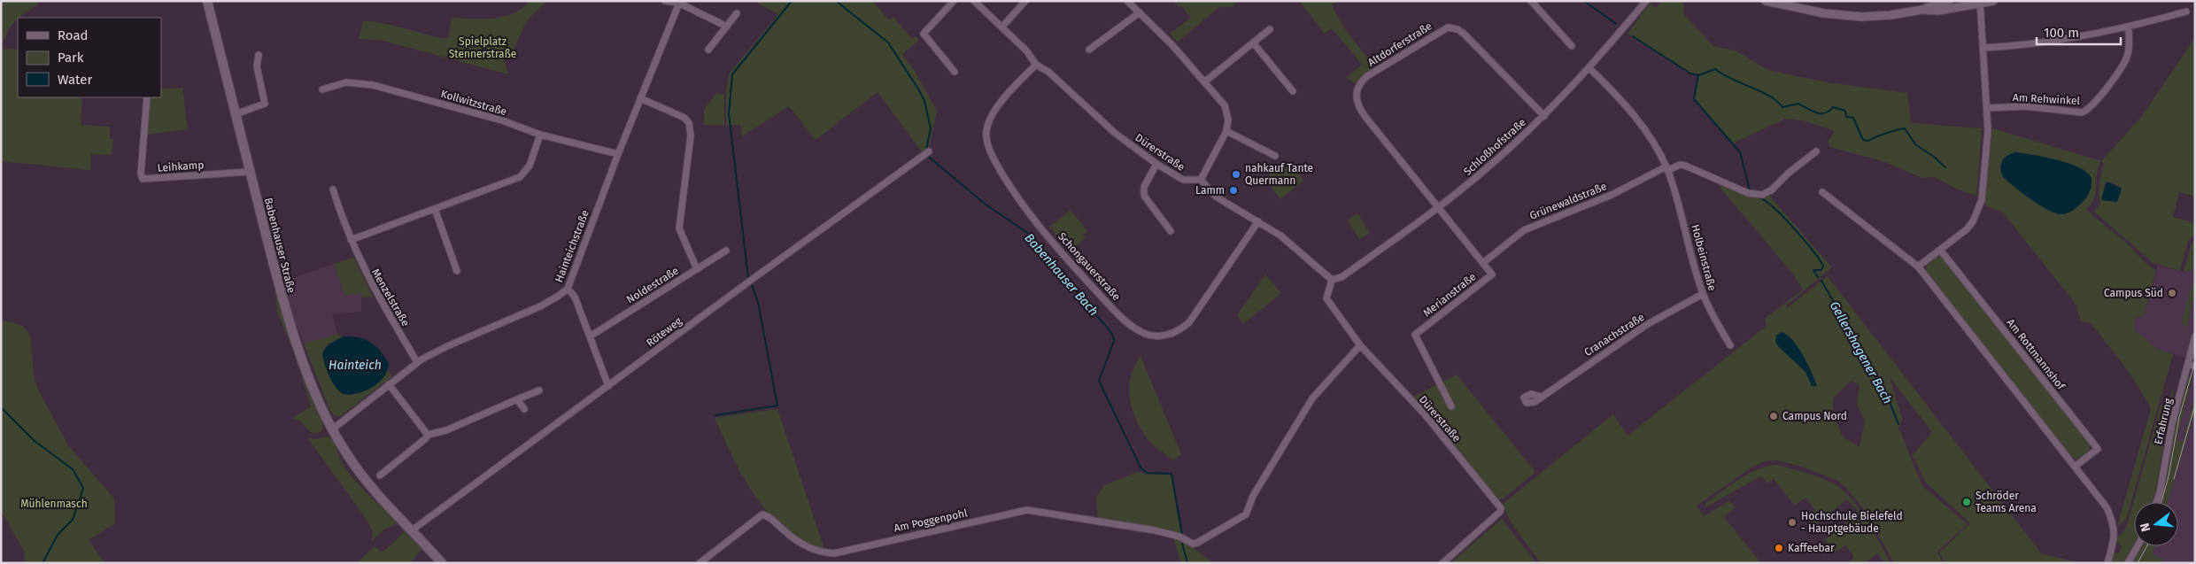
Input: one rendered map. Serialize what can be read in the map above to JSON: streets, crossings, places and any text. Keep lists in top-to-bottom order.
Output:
{
  "streets": {
    "main road": ["Babenhauser Straße"],
    "street": [
      "Altdorferstraße",
      "Am Rehwinkel",
      "Kollwitzstraße",
      "Schloßhofstraße",
      "Dürerstraße",
      "Leihkamp",
      "Grünewaldstraße",
      "Hainteichstraße",
      "Holbeinstraße",
      "Schongauerstraße",
      "Noldestraße",
      "Merianstraße",
      "Menzelstraße",
      "Röteweg",
      "Cranachstraße",
      "Am Rottmannshof",
      "Erfahrung",
      "Am Poggenpohl"
    ]
  },
  "crossings": [
    ["Altdorferstraße", "Schloßhofstraße"],
    ["Altdorferstraße", "Merianstraße"],
    ["Kollwitzstraße", "Hainteichstraße"],
    ["Schloßhofstraße", "Dürerstraße"],
    ["Schloßhofstraße", "Holbeinstraße"],
    ["Schloßhofstraße", "Merianstraße"],
    ["Dürerstraße", "Schongauerstraße"],
    ["Dürerstraße", "Am Poggenpohl"],
    ["Leihkamp", "Babenhauser Straße"],
    ["Grünewaldstraße", "Holbeinstraße"],
    ["Grünewaldstraße", "Merianstraße"],
    ["Babenhauser Straße", "Hainteichstraße"],
    ["Babenhauser Straße", "Röteweg"],
    ["Hainteichstraße", "Menzelstraße"],
    ["Holbeinstraße", "Cranachstraße"]
  ],
  "water": ["Babenhauser Bach", "Gellershagener Bach", "Hainteich"],
  "parks": ["Spielplatz Stennerstraße", "Mühlenmasch"],
  "places": [
    "nahkauf Tante Quermann",
    "Lamm",
    "Campus Süd",
    "Campus Nord",
    "Schröder Teams Arena",
    "Hochschule Bielefeld - Hauptgebäude",
    "Kaffeebar"
  ],
  "legend": ["Road", "Park", "Water"],
  "scale_bar": "100 m",
  "north": "left"
}
